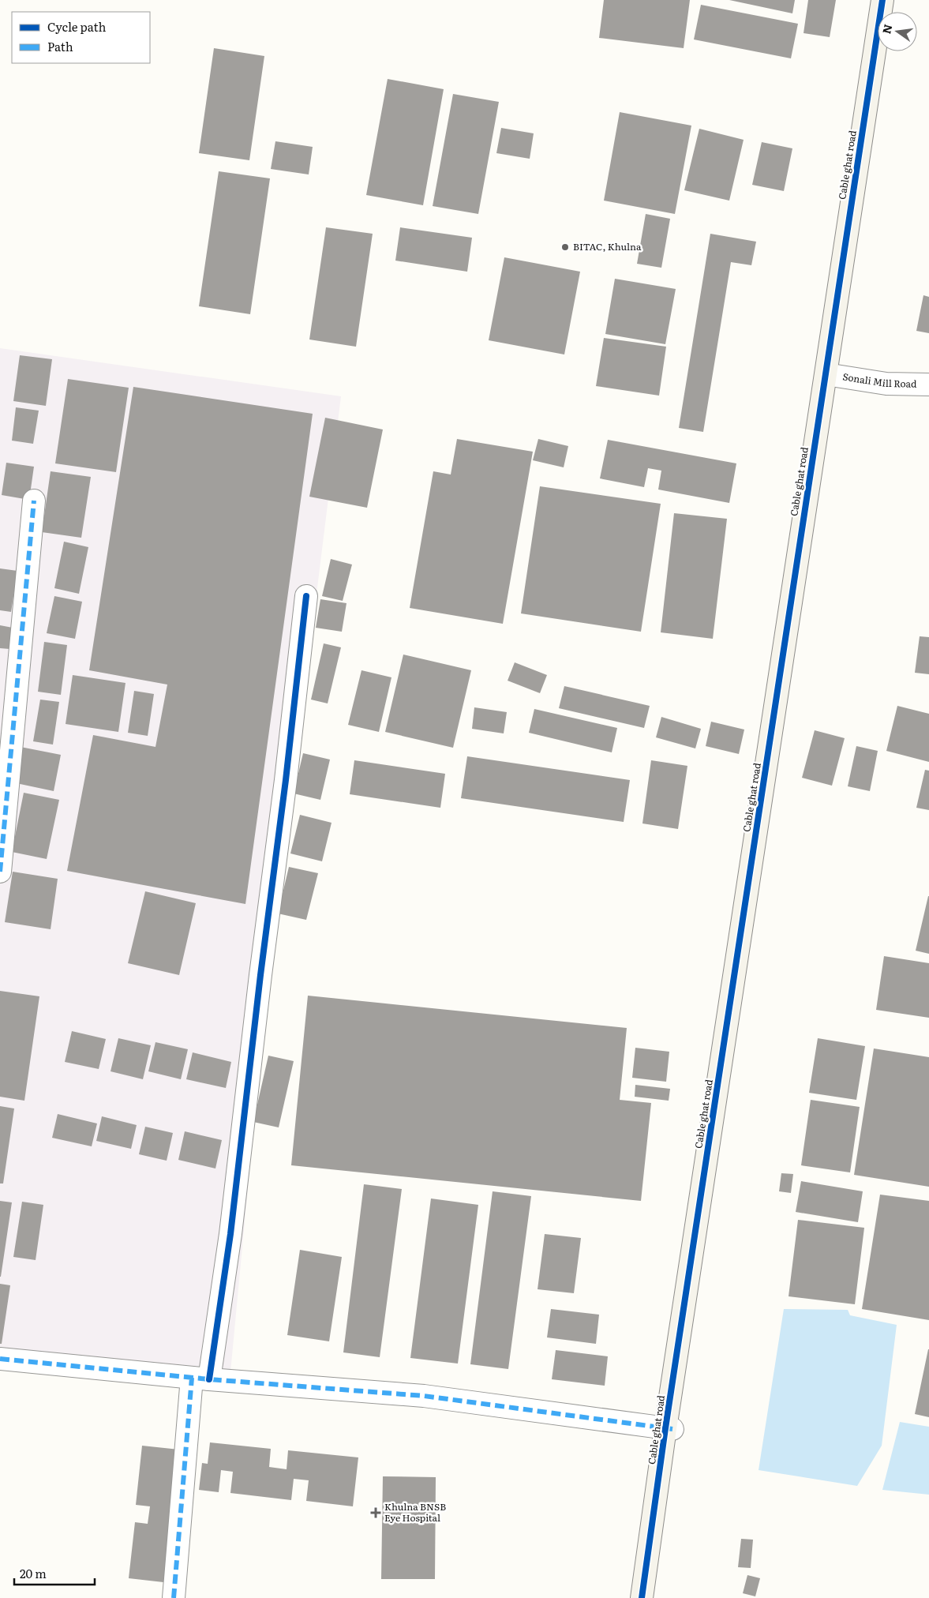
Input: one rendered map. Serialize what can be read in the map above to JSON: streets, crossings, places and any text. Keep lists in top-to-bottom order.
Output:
{
  "streets": {
    "street": ["Cable ghat road", "Sonali Mill Road"]
  },
  "crossings": [
    ["Cable ghat road", "Sonali Mill Road"]
  ],
  "places": {
    "other": ["BITAC, Khulna"],
    "health": ["Khulna BNSB Eye Hospital"]
  },
  "legend": ["Cycle path", "Path"],
  "scale_bar": "20 m",
  "north": "left"
}
